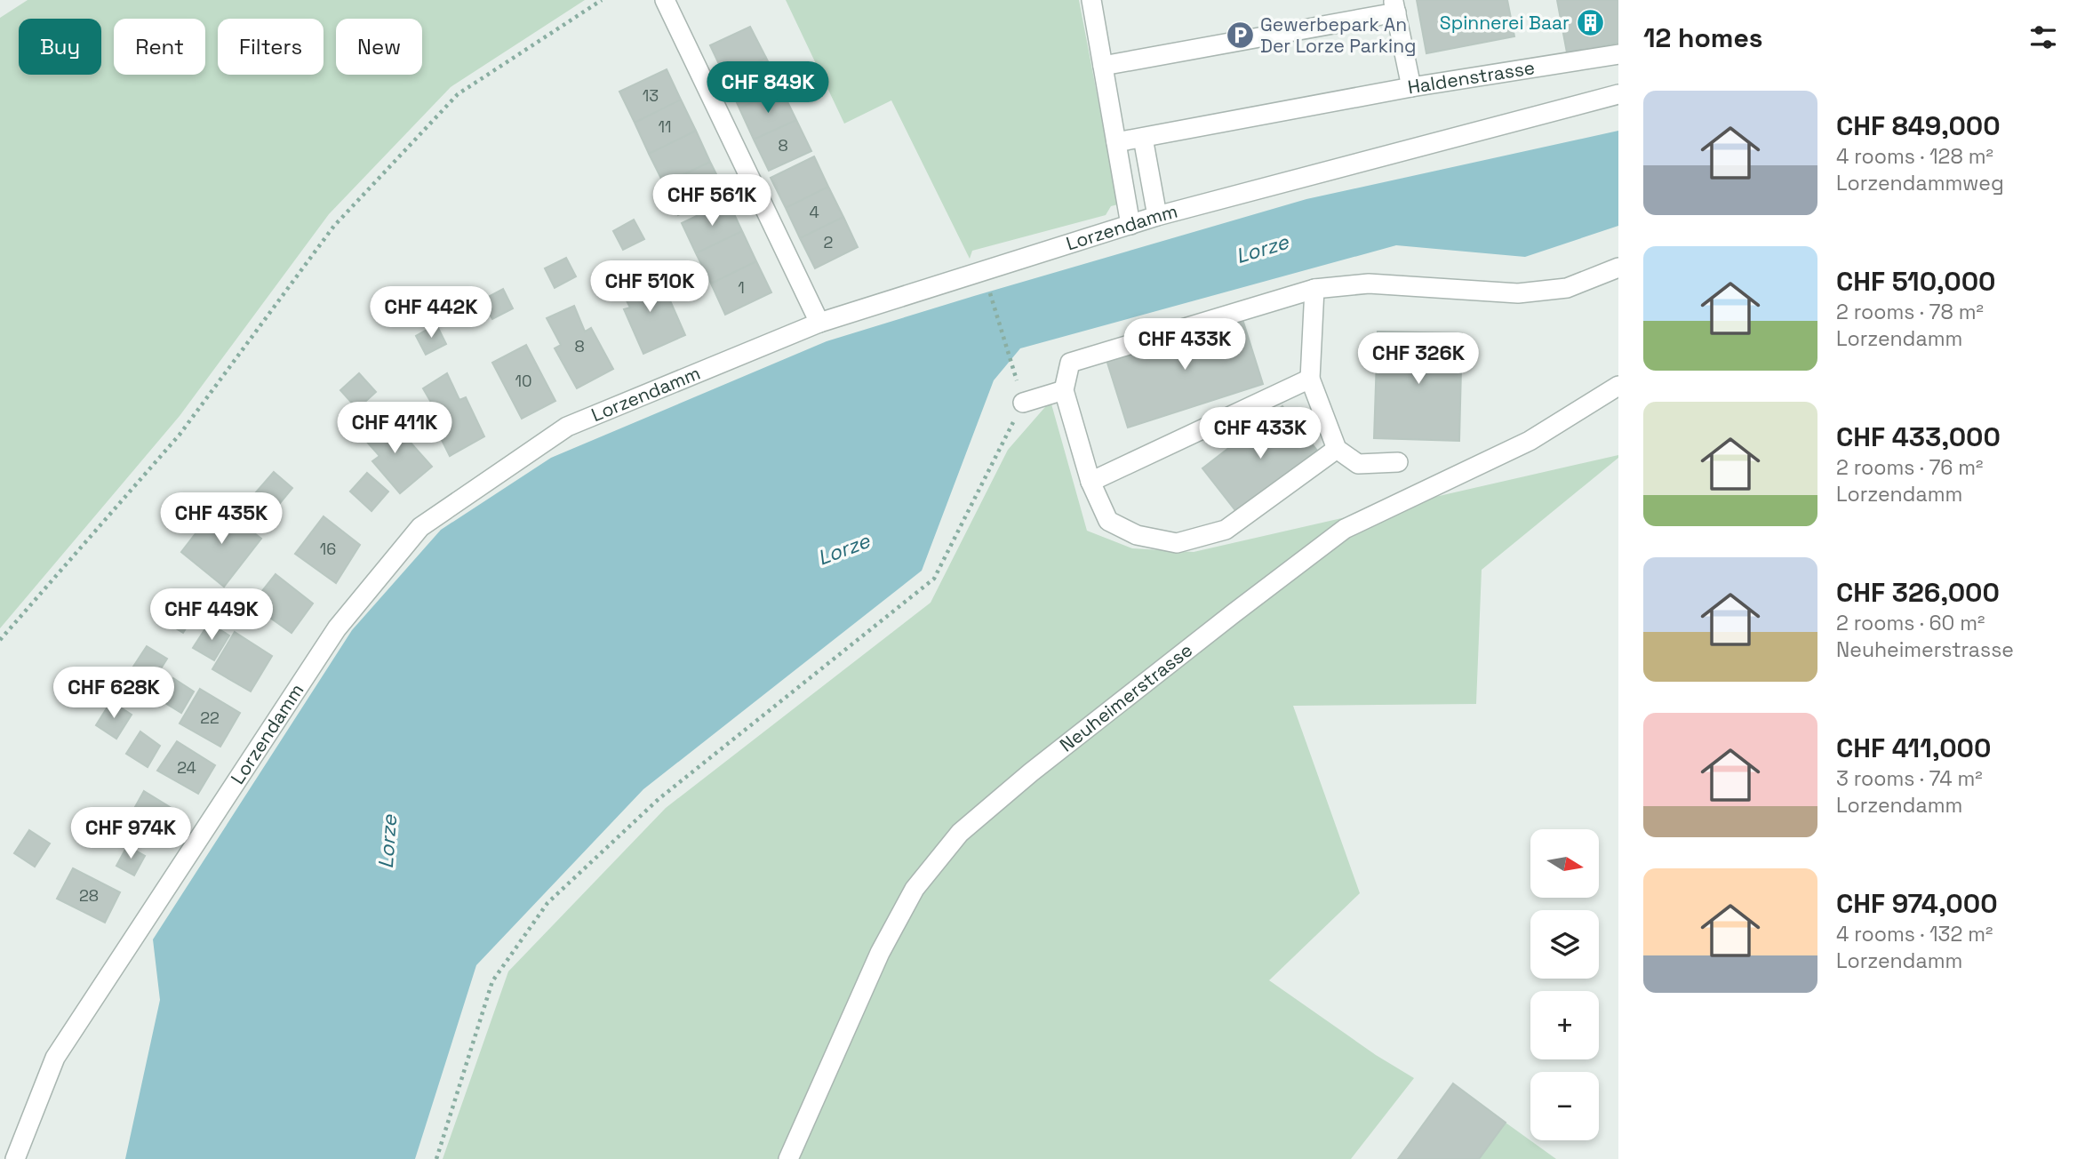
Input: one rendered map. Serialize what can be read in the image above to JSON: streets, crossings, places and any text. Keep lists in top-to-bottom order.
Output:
{
  "streets": {
    "street": ["Haldenstrasse", "Lorzendamm", "Neuheimerstrasse"]
  },
  "water": ["Lorze"],
  "places": {
    "building": ["Spinnerei Baar"],
    "parking": ["Gewerbepark An Der Lorze Parking"]
  },
  "house_numbers": [
    "13",
    "11",
    "8",
    "4",
    "2",
    "1",
    "8",
    "10",
    "16",
    "22",
    "24",
    "28"
  ],
  "north": "right",
  "page": {
    "heading": "12 homes",
    "chip": [
      "Buy",
      "Rent",
      "Filters",
      "New"
    ],
    "price": [
      "CHF 849K",
      "CHF 561K",
      "CHF 510K",
      "CHF 442K",
      "CHF 433K",
      "CHF 326K",
      "CHF 411K",
      "CHF 433K",
      "CHF 435K",
      "CHF 449K",
      "CHF 628K",
      "CHF 974K"
    ],
    "list": [
      {
        "name": "CHF 849,000",
        "note": "4 rooms · 128 m² · Lorzendammweg"
      },
      {
        "name": "CHF 510,000",
        "note": "2 rooms · 78 m² · Lorzendamm"
      },
      {
        "name": "CHF 433,000",
        "note": "2 rooms · 76 m² · Lorzendamm"
      },
      {
        "name": "CHF 326,000",
        "note": "2 rooms · 60 m² · Neuheimerstrasse"
      },
      {
        "name": "CHF 411,000",
        "note": "3 rooms · 74 m² · Lorzendamm"
      },
      {
        "name": "CHF 974,000",
        "note": "4 rooms · 132 m² · Lorzendamm"
      }
    ],
    "map_buttons": ["+", "−"]
  }
}
